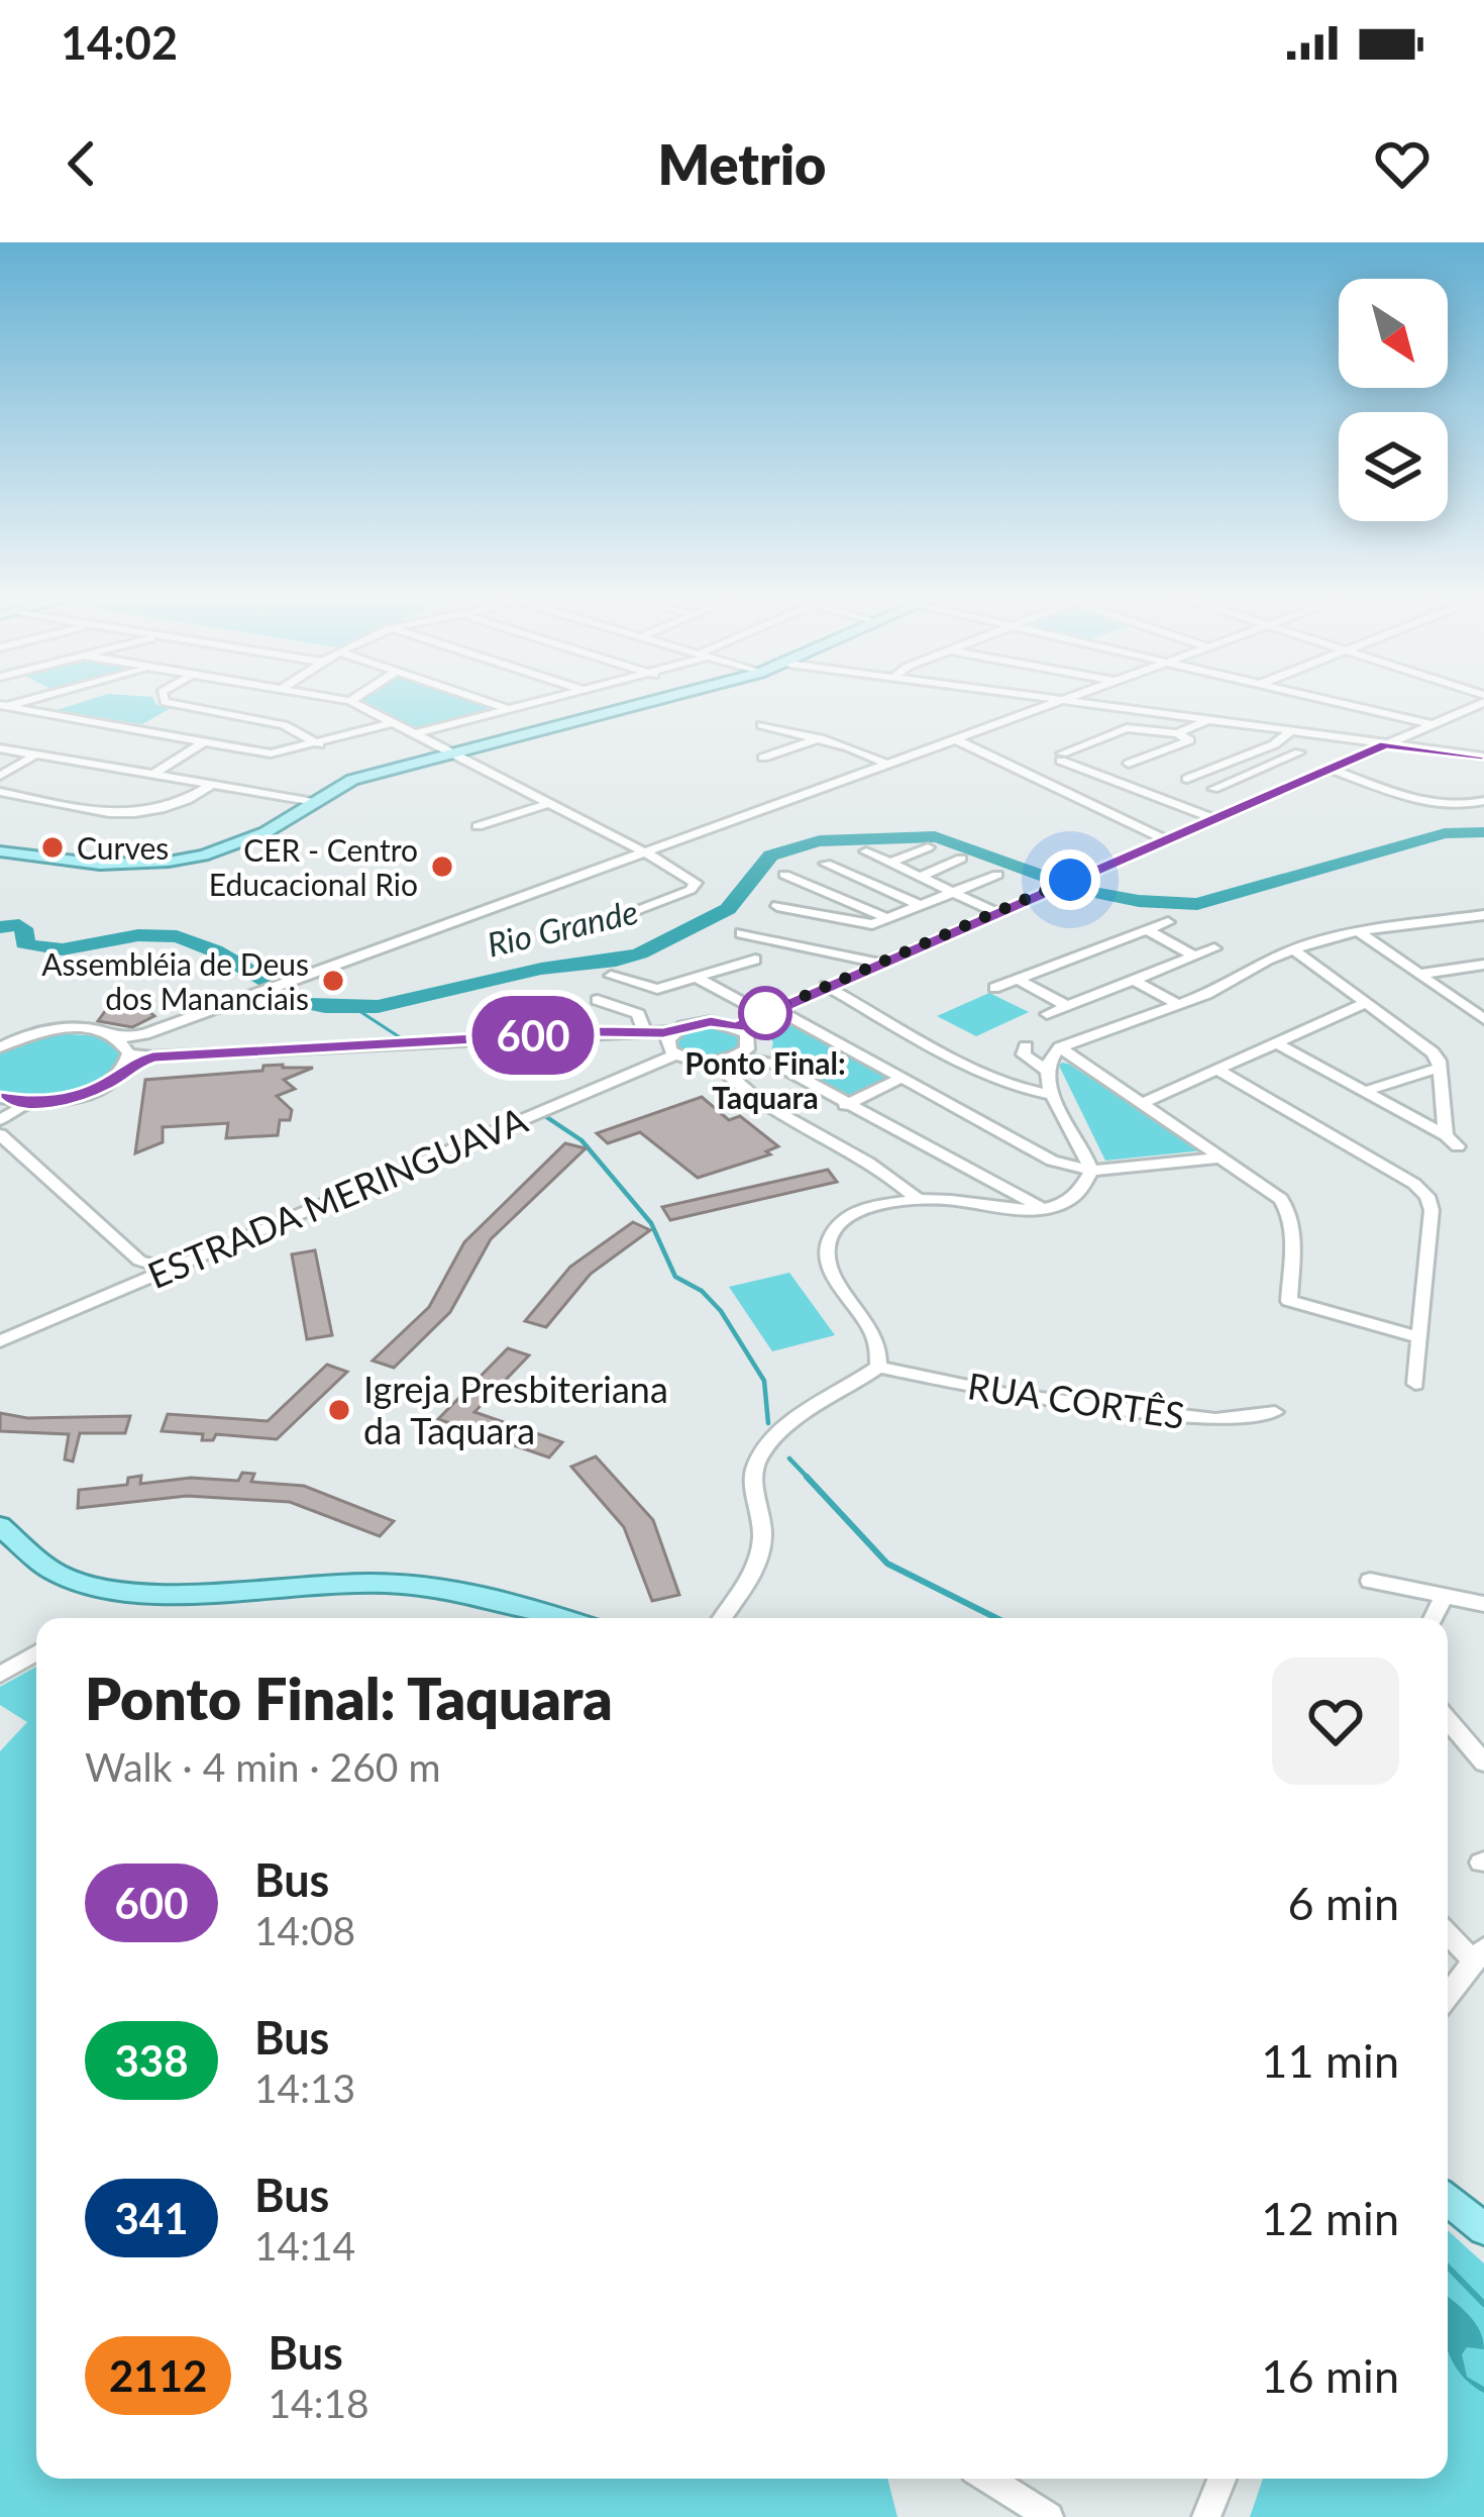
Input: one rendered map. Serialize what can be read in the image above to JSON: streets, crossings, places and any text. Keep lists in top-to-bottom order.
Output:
{
  "streets": {
    "street": ["ESTRADA MERINGUAVA", "RUA CORTÊS"]
  },
  "water": ["Rio Grande"],
  "places": [
    "Curves",
    "CER - Centro Educacional Rio",
    "Assembléia de Deus dos Mananciais",
    "Ponto Final: Taquara",
    "Igreja Presbiteriana da Taquara"
  ],
  "lines": ["bus line 600"],
  "north": "bottom right",
  "page": {
    "status": "14:02",
    "header": "Metrio",
    "on_map": "600",
    "heading": ["Ponto Final: Taquara", "Walk · 4 min · 260 m"],
    "list": [
      {
        "mark": "600",
        "name": "Bus",
        "note": "14:08",
        "value": "6 min"
      },
      {
        "mark": "338",
        "name": "Bus",
        "note": "14:13",
        "value": "11 min"
      },
      {
        "mark": "341",
        "name": "Bus",
        "note": "14:14",
        "value": "12 min"
      },
      {
        "mark": "2112",
        "name": "Bus",
        "note": "14:18",
        "value": "16 min"
      }
    ]
  }
}
